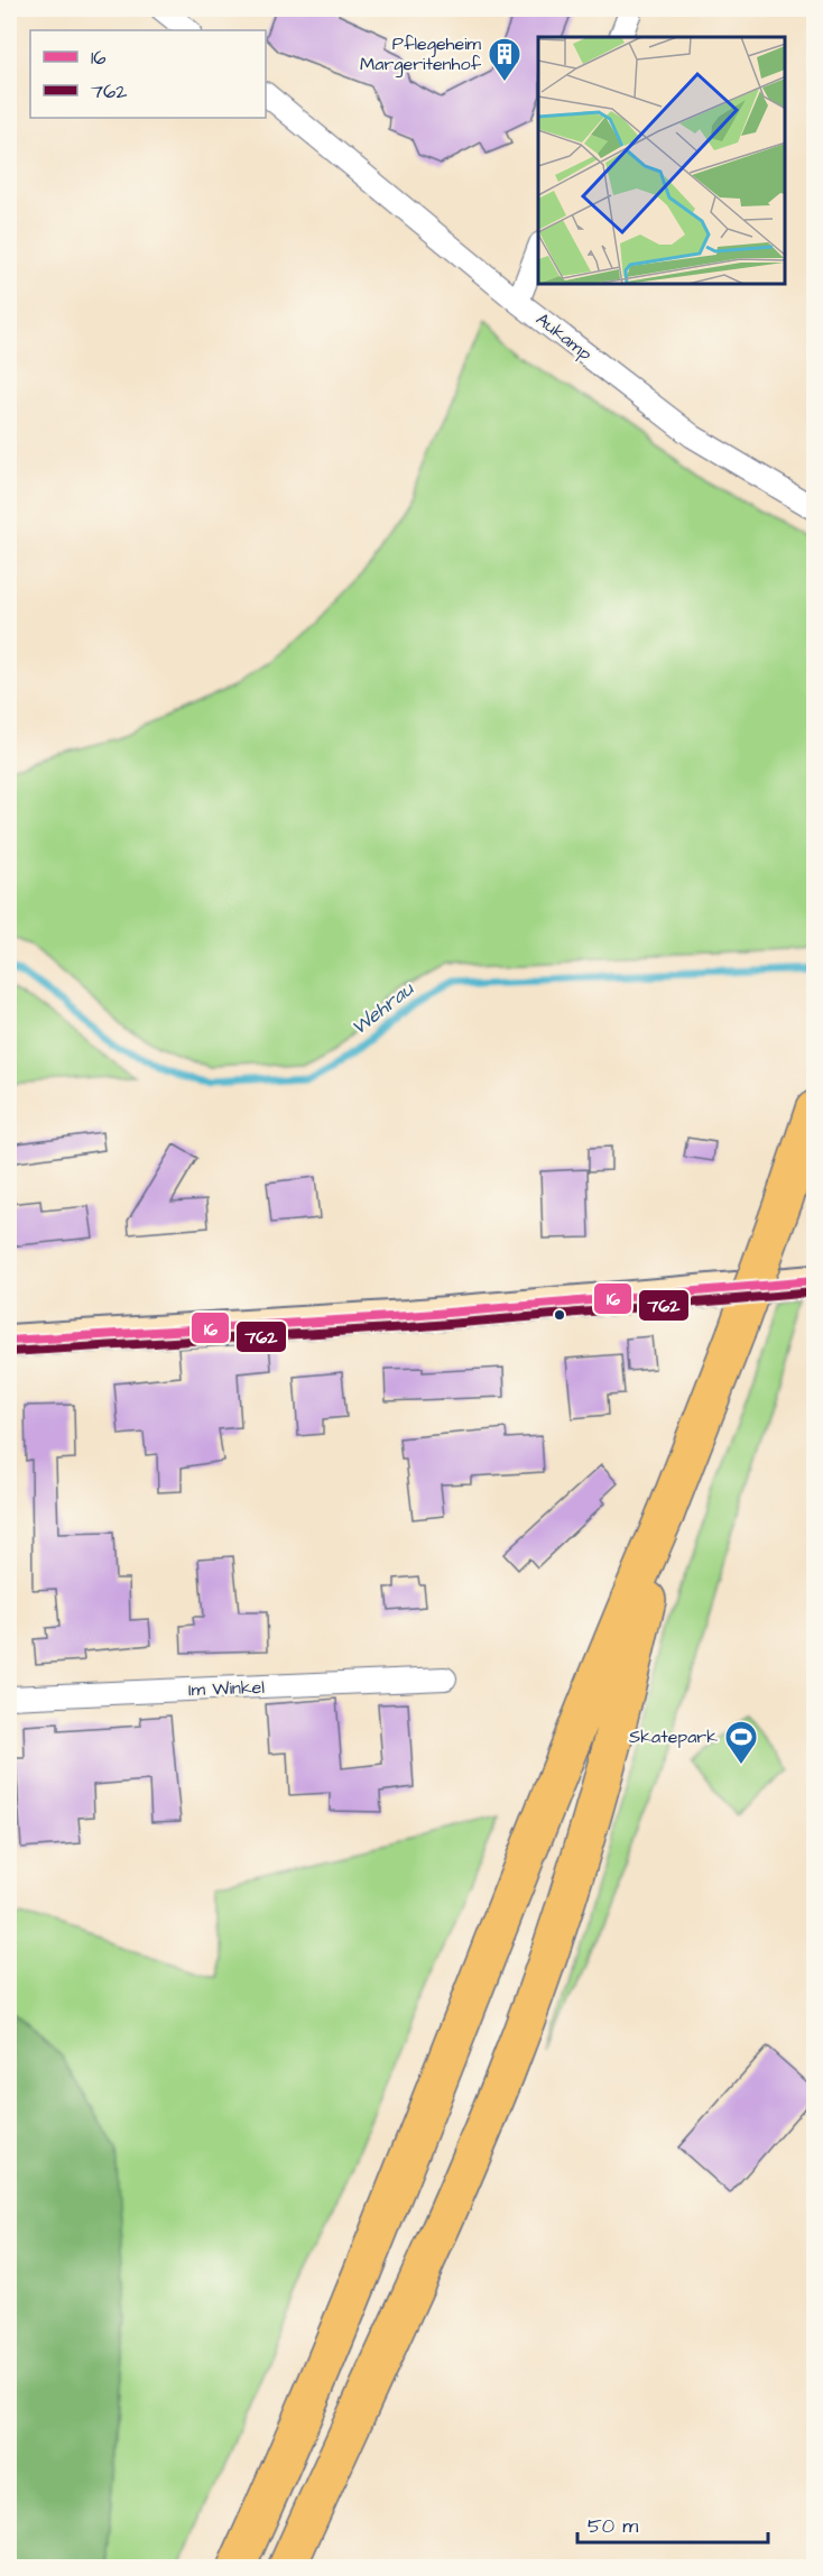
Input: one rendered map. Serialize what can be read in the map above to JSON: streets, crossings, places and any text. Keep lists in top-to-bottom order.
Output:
{
  "streets": {
    "street": ["Aukamp", "Im Winkel"]
  },
  "water": ["Wehrau"],
  "places": {
    "building": ["Pflegeheim Margeritenhof"],
    "sports": ["Skatepark"]
  },
  "lines": ["transit line 16", "transit line 762"],
  "legend": ["16", "762"],
  "scale_bar": "50 m"
}
